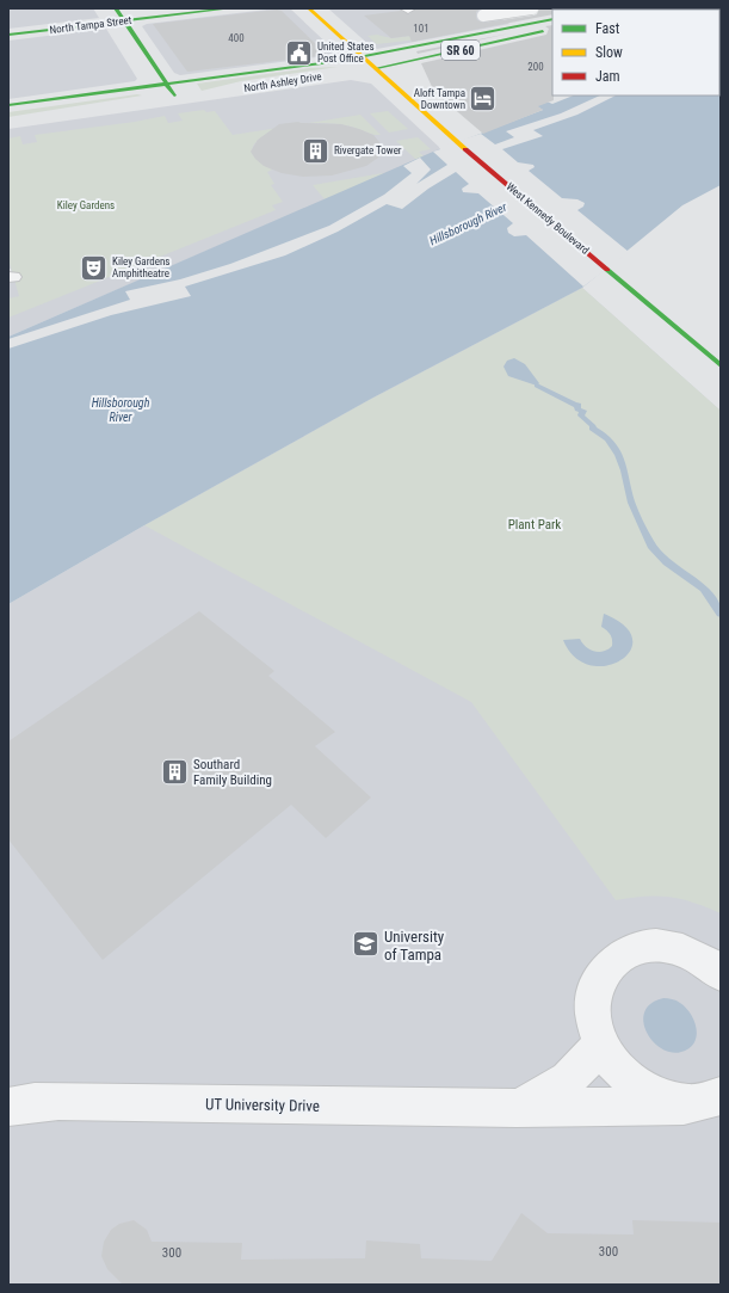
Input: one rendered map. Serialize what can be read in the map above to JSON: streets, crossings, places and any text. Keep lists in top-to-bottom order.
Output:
{
  "streets": {
    "main road": ["North Tampa Street", "SR 60", "West Kennedy Boulevard"],
    "street": ["UT University Drive"]
  },
  "crossings": [
    ["SR 60", "West Kennedy Boulevard"]
  ],
  "water": ["Hillsborough River"],
  "parks": ["Kiley Gardens", "Plant Park"],
  "places": {
    "public building": ["United States Post Office"],
    "hotel": ["Aloft Tampa Downtown"],
    "building": ["Rivergate Tower", "Southard Family Building"],
    "theatre": ["Kiley Gardens Amphitheatre"],
    "school or university": ["University of Tampa"]
  },
  "house_numbers": [
    "101",
    "400",
    "200",
    "300",
    "300"
  ],
  "legend": ["Fast", "Slow", "Jam"]
}
